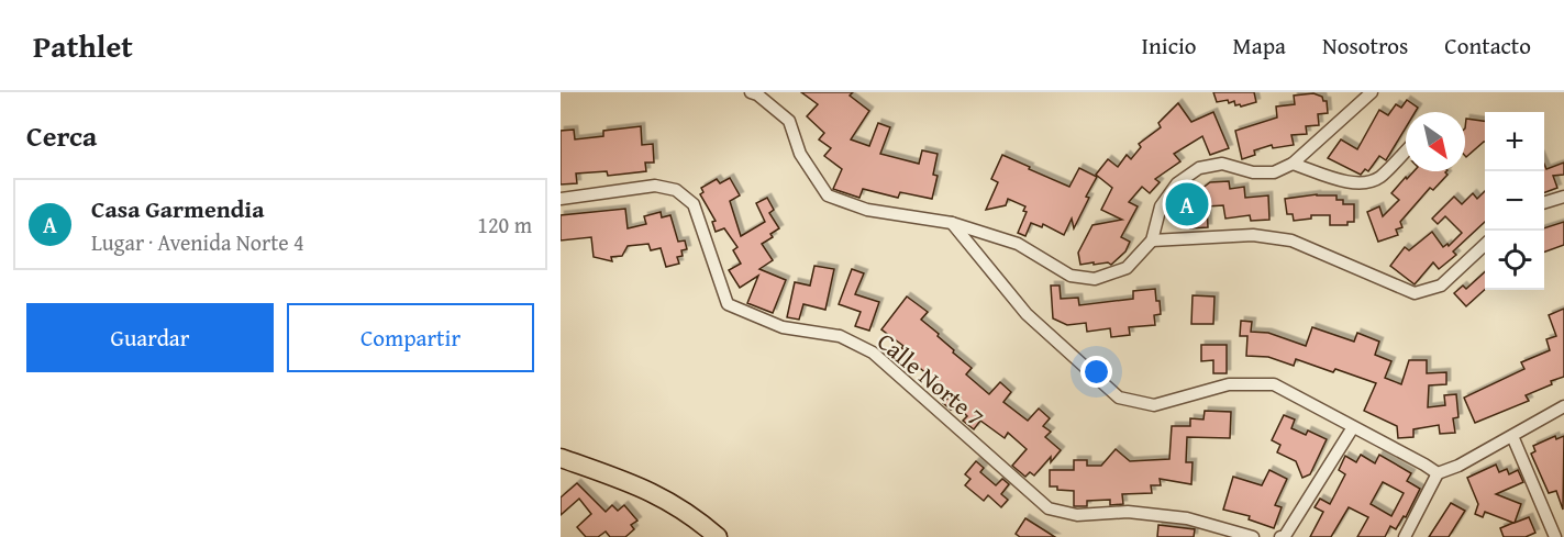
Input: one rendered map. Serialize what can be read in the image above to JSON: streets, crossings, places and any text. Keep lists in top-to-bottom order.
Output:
{
  "streets": {
    "street": ["Calle Norte 7"]
  },
  "north": "bottom right",
  "page": {
    "header": "Pathlet",
    "nav": [
      "Inicio",
      "Mapa",
      "Nosotros",
      "Contacto"
    ],
    "heading": "Cerca",
    "map_buttons": ["+", "−"],
    "list": [
      {
        "mark": "A",
        "name": "Casa Garmendia",
        "note": "Lugar · Avenida Norte 4",
        "value": "120 m"
      }
    ],
    "pins": "A",
    "buttons": ["Guardar", "Compartir"]
  }
}
